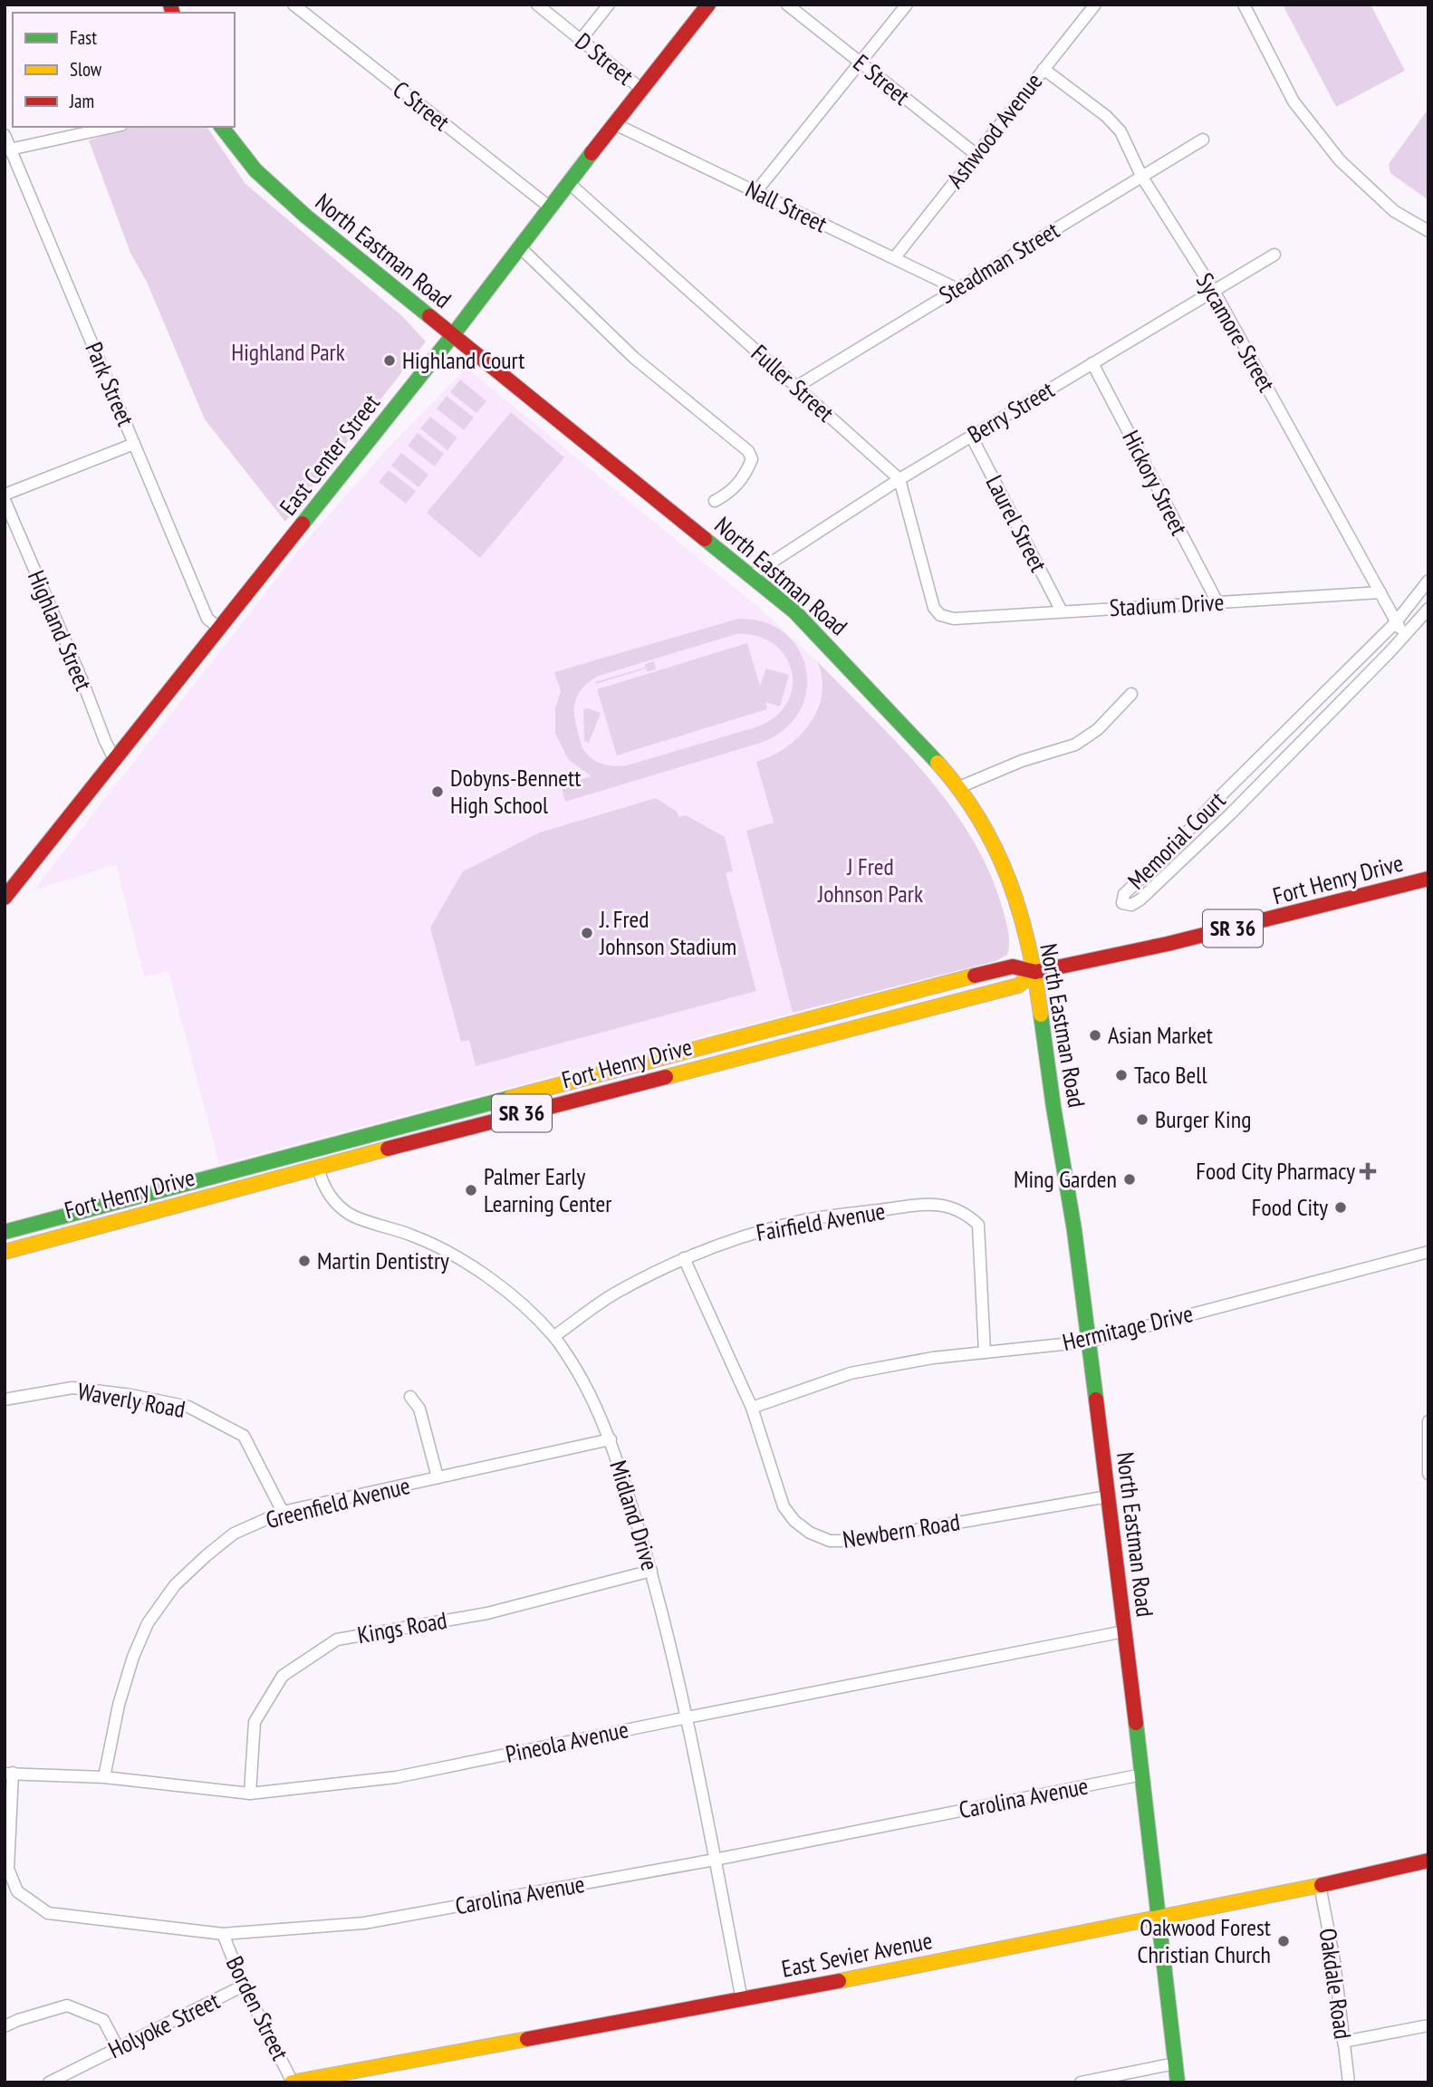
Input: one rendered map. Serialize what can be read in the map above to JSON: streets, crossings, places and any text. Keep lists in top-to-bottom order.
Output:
{
  "streets": {
    "main road": [
      "North Eastman Road",
      "East Center Street",
      "Fort Henry Drive",
      "SR 36",
      "East Sevier Avenue"
    ],
    "street": [
      "D Street",
      "E Street",
      "C Street",
      "Ashwood Avenue",
      "Nall Street",
      "Steadman Street",
      "Sycamore Street",
      "Fuller Street",
      "Park Street",
      "Berry Street",
      "Hickory Street",
      "Laurel Street",
      "Stadium Drive",
      "Highland Street",
      "Memorial Court",
      "Fairfield Avenue",
      "Hermitage Drive",
      "Waverly Road",
      "Greenfield Avenue",
      "Midland Drive",
      "Newbern Road",
      "Kings Road",
      "Pineola Avenue",
      "Carolina Avenue",
      "Oakdale Road",
      "Borden Street",
      "Holyoke Street"
    ]
  },
  "crossings": [
    ["D Street", "East Center Street"],
    ["E Street", "Ashwood Avenue"],
    ["C Street", "East Center Street"],
    ["Ashwood Avenue", "Nall Street"],
    ["Ashwood Avenue", "Sycamore Street"],
    ["Nall Street", "Steadman Street"],
    ["Nall Street", "East Center Street"],
    ["North Eastman Road", "Berry Street"],
    ["North Eastman Road", "East Center Street"],
    ["North Eastman Road", "Fort Henry Drive"],
    ["North Eastman Road", "Hermitage Drive"],
    ["North Eastman Road", "Newbern Road"],
    ["North Eastman Road", "Pineola Avenue"],
    ["North Eastman Road", "Carolina Avenue"],
    ["North Eastman Road", "East Sevier Avenue"],
    ["Steadman Street", "Sycamore Street"],
    ["Steadman Street", "Fuller Street"],
    ["Sycamore Street", "Berry Street"],
    ["Sycamore Street", "Stadium Drive"],
    ["Sycamore Street", "Memorial Court"],
    ["Fuller Street", "Berry Street"],
    ["Fuller Street", "East Center Street"],
    ["Fuller Street", "Stadium Drive"],
    ["Park Street", "East Center Street"],
    ["Berry Street", "Hickory Street"],
    ["Berry Street", "Laurel Street"],
    ["Berry Street", "Stadium Drive"],
    ["East Center Street", "Highland Street"],
    ["Hickory Street", "Stadium Drive"],
    ["Laurel Street", "Stadium Drive"],
    ["Fort Henry Drive", "Midland Drive"],
    ["Fairfield Avenue", "Hermitage Drive"],
    ["Fairfield Avenue", "Midland Drive"],
    ["Fairfield Avenue", "Newbern Road"],
    ["Hermitage Drive", "Newbern Road"],
    ["Waverly Road", "Greenfield Avenue"],
    ["Greenfield Avenue", "Midland Drive"],
    ["Greenfield Avenue", "Pineola Avenue"],
    ["Midland Drive", "Kings Road"],
    ["Midland Drive", "Pineola Avenue"],
    ["Midland Drive", "Carolina Avenue"],
    ["Midland Drive", "East Sevier Avenue"],
    ["Kings Road", "Pineola Avenue"],
    ["Pineola Avenue", "Carolina Avenue"],
    ["Carolina Avenue", "Borden Street"],
    ["East Sevier Avenue", "Oakdale Road"],
    ["East Sevier Avenue", "Borden Street"],
    ["Borden Street", "Holyoke Street"]
  ],
  "parks": ["Highland Park", "J Fred Johnson Park"],
  "places": {
    "other": [
      "Highland Court",
      "Dobyns-Bennett High School",
      "J. Fred Johnson Stadium",
      "Asian Market",
      "Taco Bell",
      "Burger King",
      "Ming Garden",
      "Palmer Early Learning Center",
      "Food City",
      "Martin Dentistry",
      "Oakwood Forest Christian Church"
    ],
    "health": ["Food City Pharmacy"]
  },
  "legend": ["Fast", "Slow", "Jam"]
}
